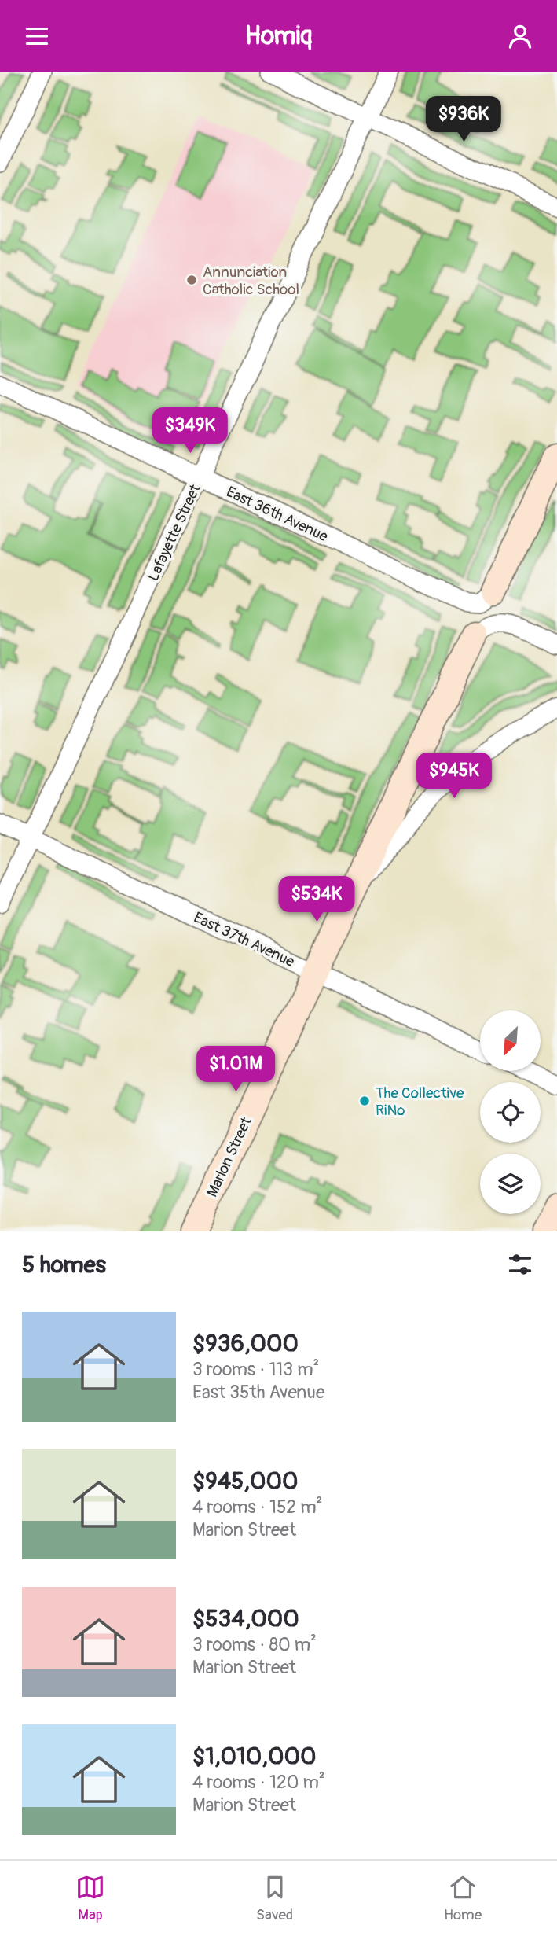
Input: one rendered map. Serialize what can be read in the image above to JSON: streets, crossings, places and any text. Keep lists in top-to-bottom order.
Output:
{
  "streets": {
    "street": [
      "East 36th Avenue",
      "Lafayette Street",
      "East 37th Avenue",
      "Marion Street"
    ]
  },
  "crossings": [
    ["East 36th Avenue", "Lafayette Street"],
    ["Lafayette Street", "East 37th Avenue"],
    ["East 37th Avenue", "Marion Street"]
  ],
  "places": ["Annunciation Catholic School", "The Collective RiNo"],
  "north": "bottom left",
  "page": {
    "header": "Homiq",
    "price": [
      "$936K",
      "$349K",
      "$945K",
      "$534K",
      "$1.01M"
    ],
    "heading": "5 homes",
    "list": [
      {
        "name": "$936,000",
        "note": "3 rooms · 113 m² · East 35th Avenue"
      },
      {
        "name": "$945,000",
        "note": "4 rooms · 152 m² · Marion Street"
      },
      {
        "name": "$534,000",
        "note": "3 rooms · 80 m² · Marion Street"
      },
      {
        "name": "$1,010,000",
        "note": "4 rooms · 120 m² · Marion Street"
      }
    ],
    "tabs": ["Map", "Saved", "Home"]
  }
}
